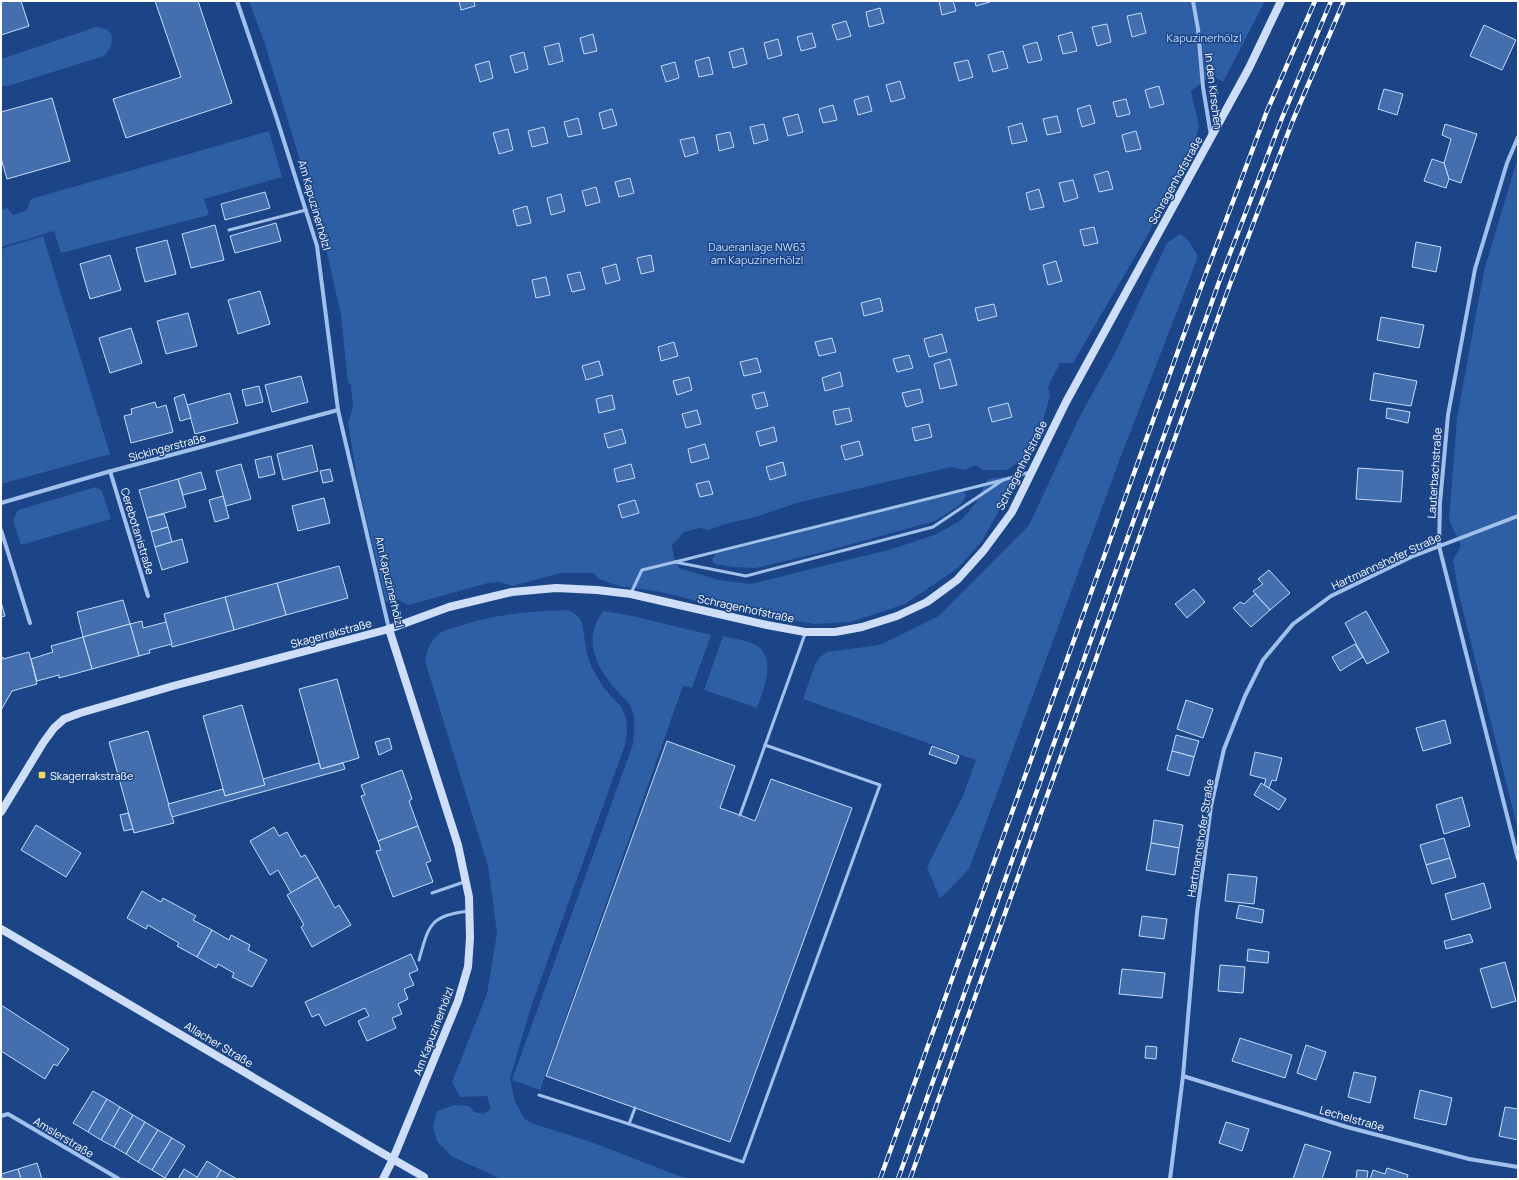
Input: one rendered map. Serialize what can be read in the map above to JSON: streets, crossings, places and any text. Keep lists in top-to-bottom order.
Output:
{
  "streets": {
    "street": [
      "In den Kirschen",
      "Schragenhofstraße",
      "Am Kapuzinerhölzl",
      "Sickingerstraße",
      "Lauterbachstraße",
      "Cerebotanistraße",
      "Hartmannshofer Straße",
      "Skagerrakstraße",
      "Allacher Straße",
      "Lechelstraße",
      "Amslerstraße"
    ]
  },
  "crossings": [
    ["In den Kirschen", "Schragenhofstraße"],
    ["Schragenhofstraße", "Am Kapuzinerhölzl"],
    ["Schragenhofstraße", "Skagerrakstraße"],
    ["Am Kapuzinerhölzl", "Sickingerstraße"],
    ["Am Kapuzinerhölzl", "Skagerrakstraße"],
    ["Sickingerstraße", "Cerebotanistraße"],
    ["Lauterbachstraße", "Hartmannshofer Straße"],
    ["Hartmannshofer Straße", "Lechelstraße"]
  ],
  "parks": ["Kapuzinerhölzl", "Daueranlage NW63 am Kapuzinerhölzl"],
  "places": {
    "transit": ["Skagerrakstraße"]
  }
}
